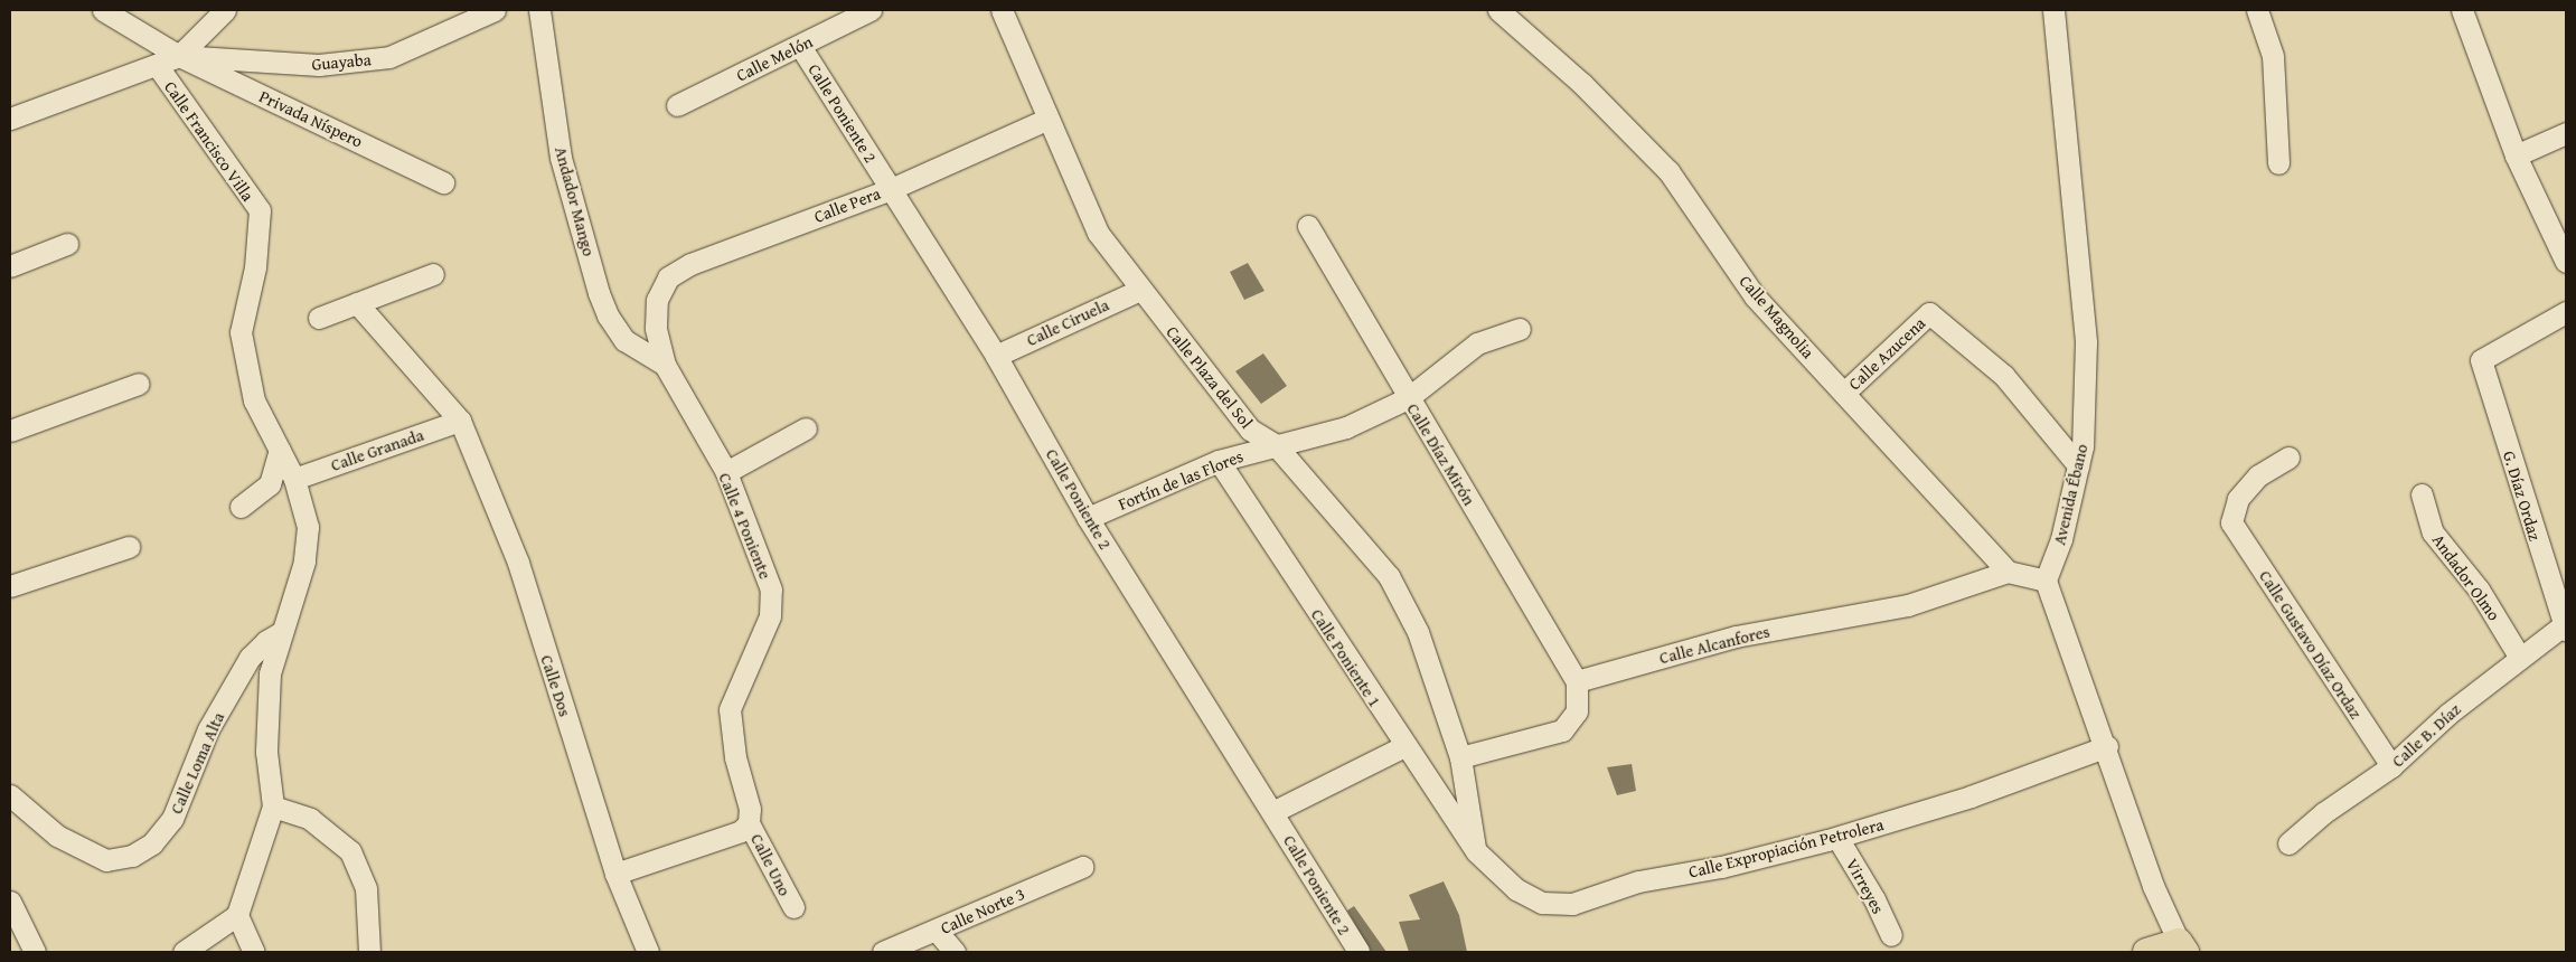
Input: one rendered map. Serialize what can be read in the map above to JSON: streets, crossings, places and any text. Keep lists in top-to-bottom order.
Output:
{
  "streets": {
    "street": [
      "Calle Melón",
      "Guayaba",
      "Calle Poniente 2",
      "Privada Níspero",
      "Calle Francisco Villa",
      "Andador Mango",
      "Calle Pera",
      "Calle Magnolia",
      "Calle Ciruela",
      "Calle Azucena",
      "Calle Plaza del Sol",
      "Calle Granada",
      "Calle Díaz Mirón",
      "Fortín de las Flores",
      "Avenida Ébano",
      "G. Díaz Ordaz",
      "Calle 4 Poniente",
      "Andador Olmo",
      "Calle Alcanfores",
      "Calle Gustavo Díaz Ordaz",
      "Calle Poniente 1",
      "Calle Dos",
      "Calle B. Díaz",
      "Calle Loma Alta",
      "Calle Expropiación Petrolera",
      "Calle Uno",
      "Virreyes",
      "Calle Norte 3"
    ]
  },
  "crossings": [
    ["Calle Melón", "Calle Poniente 2"],
    ["Guayaba", "Privada Níspero"],
    ["Guayaba", "Calle Francisco Villa"],
    ["Calle Poniente 2", "Calle Pera"],
    ["Calle Poniente 2", "Calle Ciruela"],
    ["Calle Poniente 2", "Fortín de las Flores"],
    ["Privada Níspero", "Calle Francisco Villa"],
    ["Calle Francisco Villa", "Calle Granada"],
    ["Calle Francisco Villa", "Calle Loma Alta"],
    ["Andador Mango", "Calle 4 Poniente"],
    ["Calle Pera", "Calle Plaza del Sol"],
    ["Calle Pera", "Calle 4 Poniente"],
    ["Calle Magnolia", "Calle Azucena"],
    ["Calle Magnolia", "Calle Alcanfores"],
    ["Calle Ciruela", "Calle Plaza del Sol"],
    ["Calle Azucena", "Avenida Ébano"],
    ["Calle Plaza del Sol", "Fortín de las Flores"],
    ["Calle Plaza del Sol", "Calle Poniente 1"],
    ["Calle Plaza del Sol", "Calle Expropiación Petrolera"],
    ["Calle Granada", "Calle Dos"],
    ["Calle Díaz Mirón", "Fortín de las Flores"],
    ["Calle Díaz Mirón", "Calle Alcanfores"],
    ["Fortín de las Flores", "Calle Poniente 1"],
    ["G. Díaz Ordaz", "Calle B. Díaz"],
    ["Calle 4 Poniente", "Calle Uno"],
    ["Andador Olmo", "Calle B. Díaz"],
    ["Calle Gustavo Díaz Ordaz", "Calle B. Díaz"],
    ["Calle Poniente 1", "Calle Expropiación Petrolera"],
    ["Calle Expropiación Petrolera", "Virreyes"]
  ]
}
